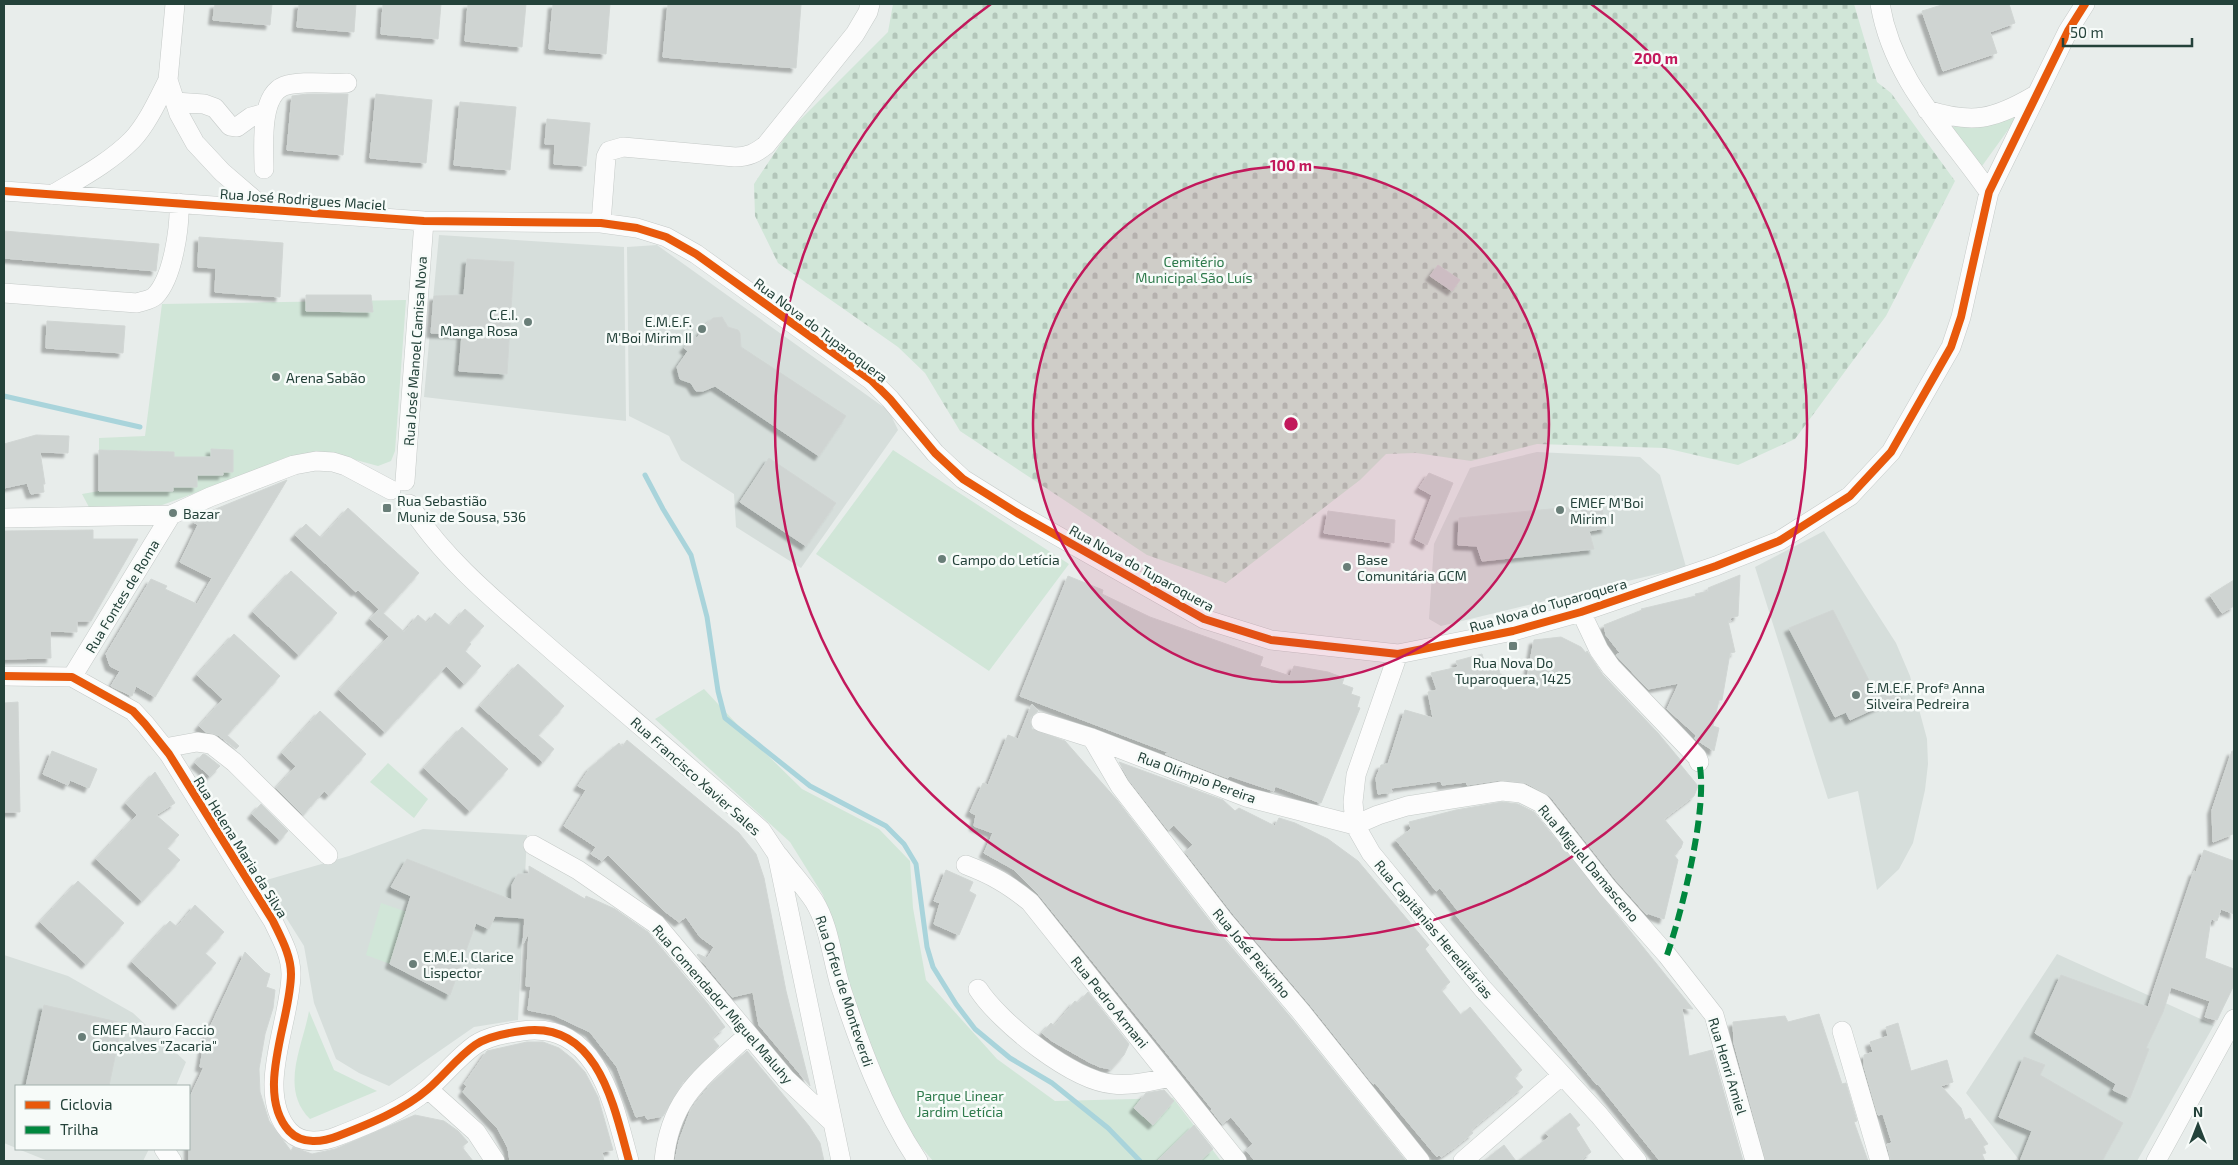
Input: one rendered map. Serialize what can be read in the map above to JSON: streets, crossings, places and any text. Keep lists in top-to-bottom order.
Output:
{
  "streets": {
    "street": [
      "Rua José Rodrigues Maciel",
      "Rua Nova do Tuparoquera",
      "Rua José Manoel Camisa Nova",
      "Rua Fontes de Roma",
      "Rua Francisco Xavier Sales",
      "Rua Olímpio Pereira",
      "Rua Helena Maria da Silva",
      "Rua Miguel Damasceno",
      "Rua Capitânias Hereditárias",
      "Rua José Peixinho",
      "Rua Orfeu de Monteverdi",
      "Rua Pedro Armani",
      "Rua Comendador Miguel Maluhy",
      "Rua Henri Amiel"
    ]
  },
  "crossings": [
    ["Rua José Rodrigues Maciel", "Rua Nova do Tuparoquera"],
    ["Rua José Rodrigues Maciel", "Rua José Manoel Camisa Nova"],
    ["Rua Nova do Tuparoquera", "Rua Capitânias Hereditárias"],
    ["Rua José Manoel Camisa Nova", "Rua Francisco Xavier Sales"],
    ["Rua Fontes de Roma", "Rua Helena Maria da Silva"],
    ["Rua Francisco Xavier Sales", "Rua Orfeu de Monteverdi"],
    ["Rua Francisco Xavier Sales", "Rua Comendador Miguel Maluhy"],
    ["Rua Olímpio Pereira", "Rua Miguel Damasceno"],
    ["Rua Olímpio Pereira", "Rua Capitânias Hereditárias"],
    ["Rua Olímpio Pereira", "Rua José Peixinho"],
    ["Rua Miguel Damasceno", "Rua Capitânias Hereditárias"],
    ["Rua Miguel Damasceno", "Rua Henri Amiel"]
  ],
  "parks": ["Cemitério Municipal São Luís", "Parque Linear Jardim Letícia"],
  "places": {
    "other": [
      "C.E.I. Manga Rosa",
      "E.M.E.F. M'Boi Mirim II",
      "Arena Sabão",
      "EMEF M'Boi Mirim I",
      "Bazar",
      "Campo do Letícia",
      "Base Comunitária GCM",
      "E.M.E.F. Profª Anna Silveira Pedreira",
      "E.M.E.I. Clarice Lispector",
      "EMEF Mauro Faccio Gonçalves \"Zacaria\""
    ],
    "transit": ["Rua Sebastião Muniz de Sousa, 536", "Rua Nova Do Tuparoquera, 1425"]
  },
  "legend": ["Ciclovia", "Trilha"],
  "scale_bar": "50 m",
  "north": "top",
  "rings": ["200 m", "100 m"]
}
